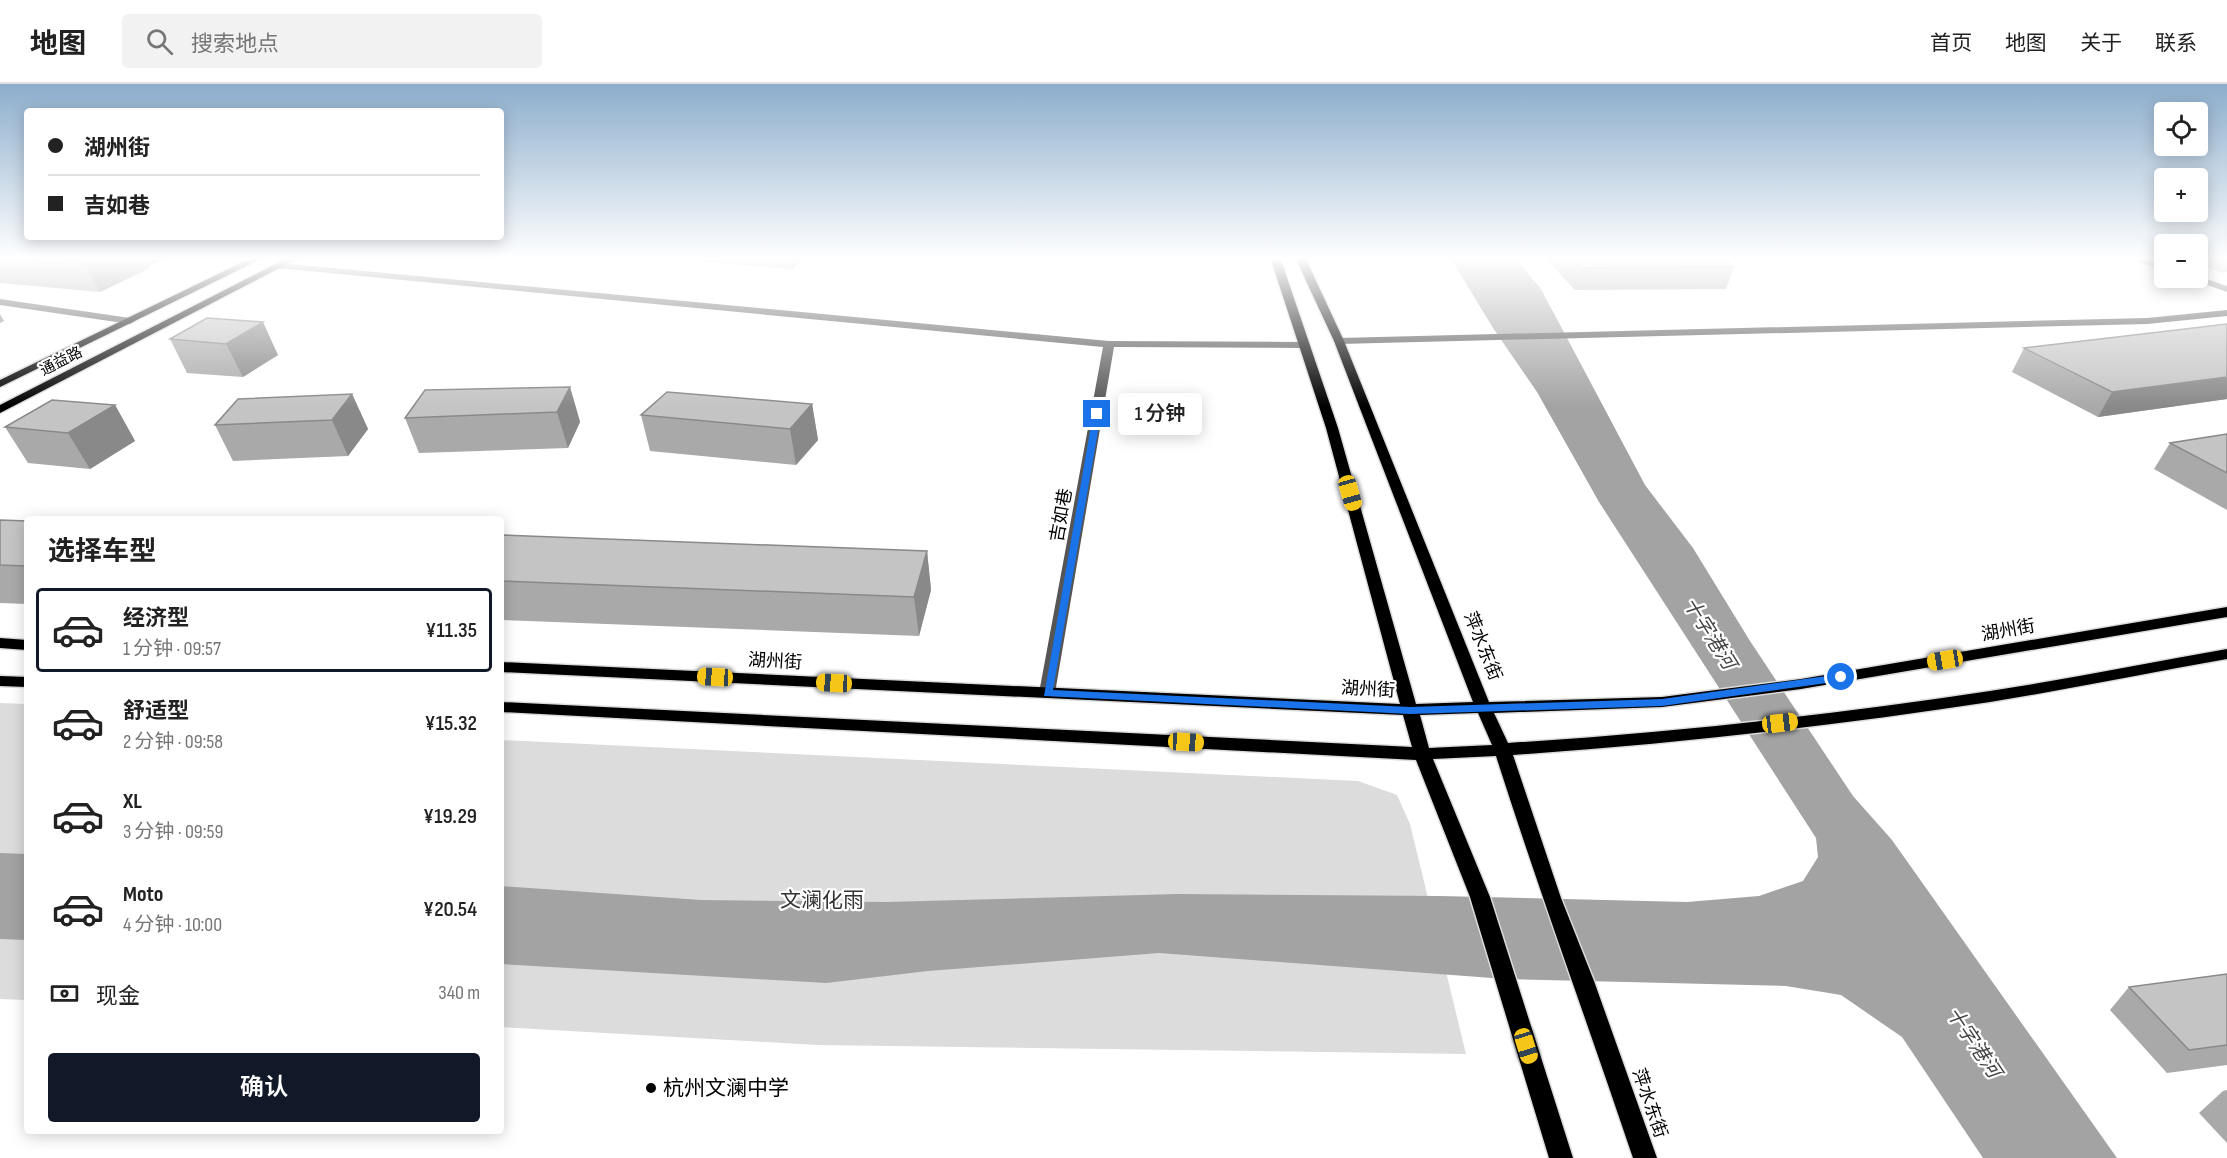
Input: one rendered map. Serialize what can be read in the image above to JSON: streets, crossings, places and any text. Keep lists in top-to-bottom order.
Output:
{
  "streets": {
    "main road": ["通益路", "湖州街", "萍水东街"],
    "street": ["吉如巷"]
  },
  "crossings": [
    ["吉如巷", "湖州街"],
    ["湖州街", "萍水东街"]
  ],
  "water": ["十字港河"],
  "parks": ["文澜化雨"],
  "places": ["杭州文澜中学"],
  "page": {
    "header": "地图",
    "search": "搜索地点",
    "nav": [
      "首页",
      "地图",
      "关于",
      "联系"
    ],
    "map_buttons": ["+", "−"],
    "banner": ["湖州街", "吉如巷"],
    "bubble": "1 分钟",
    "heading": "选择车型",
    "list": [
      {
        "name": "经济型",
        "note": "1 分钟 · 09:57",
        "value": "¥11.35"
      },
      {
        "name": "舒适型",
        "note": "2 分钟 · 09:58",
        "value": "¥15.32"
      },
      {
        "name": "XL",
        "note": "3 分钟 · 09:59",
        "value": "¥19.29"
      },
      {
        "name": "Moto",
        "note": "4 分钟 · 10:00",
        "value": "¥20.54"
      }
    ],
    "pay": ["现金", "340 m"],
    "buttons": "确认"
  }
}
